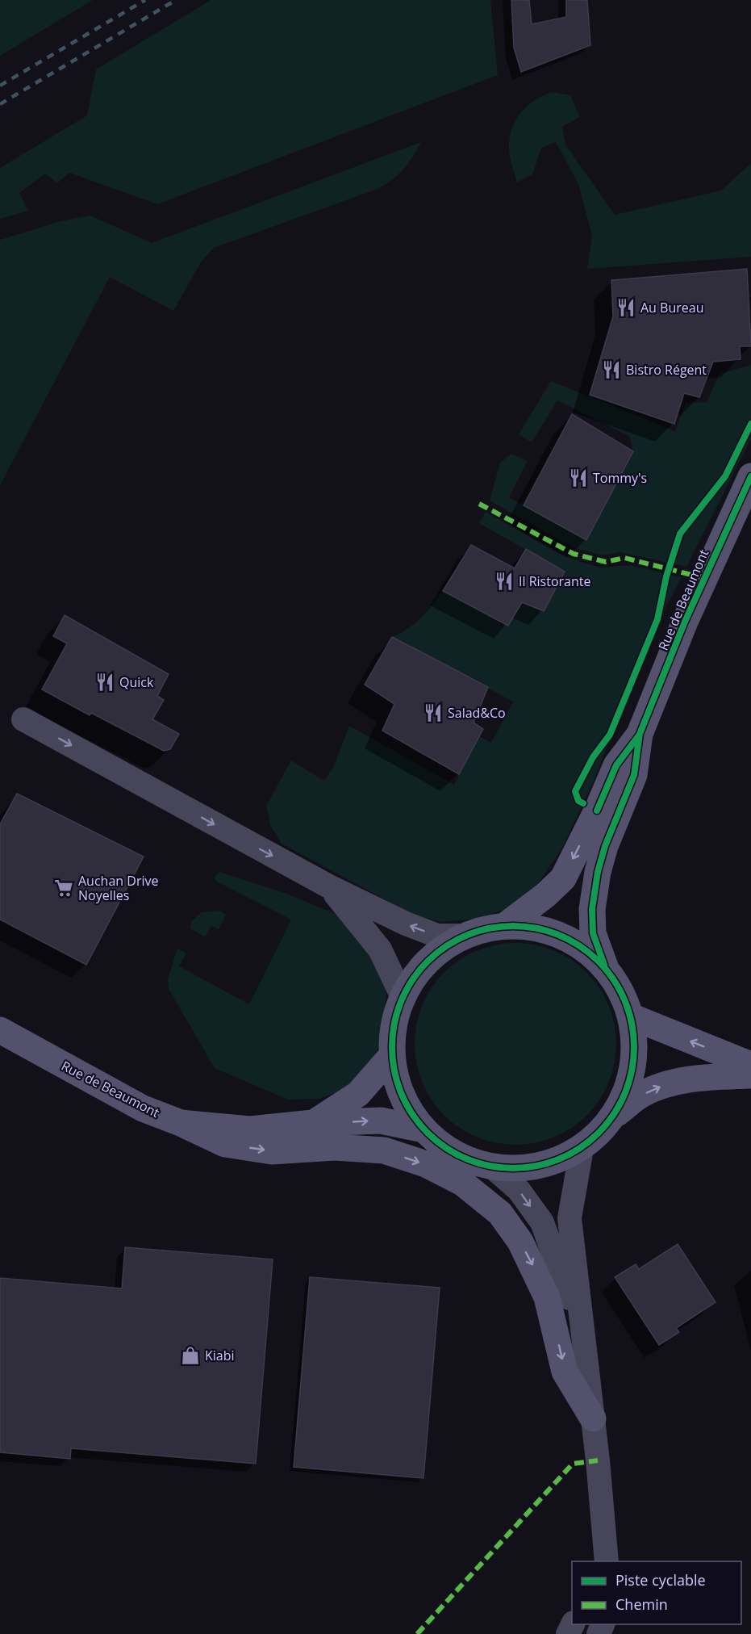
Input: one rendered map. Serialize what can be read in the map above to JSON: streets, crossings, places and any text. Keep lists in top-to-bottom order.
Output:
{
  "streets": {
    "street": ["Rue de Beaumont"]
  },
  "places": {
    "restaurant": [
      "Au Bureau",
      "Bistro Régent",
      "Tommy's",
      "Il Ristorante",
      "Quick",
      "Salad&Co"
    ],
    "supermarket": ["Auchan Drive Noyelles"],
    "shop": ["Kiabi"]
  },
  "legend": ["Piste cyclable", "Chemin"]
}
